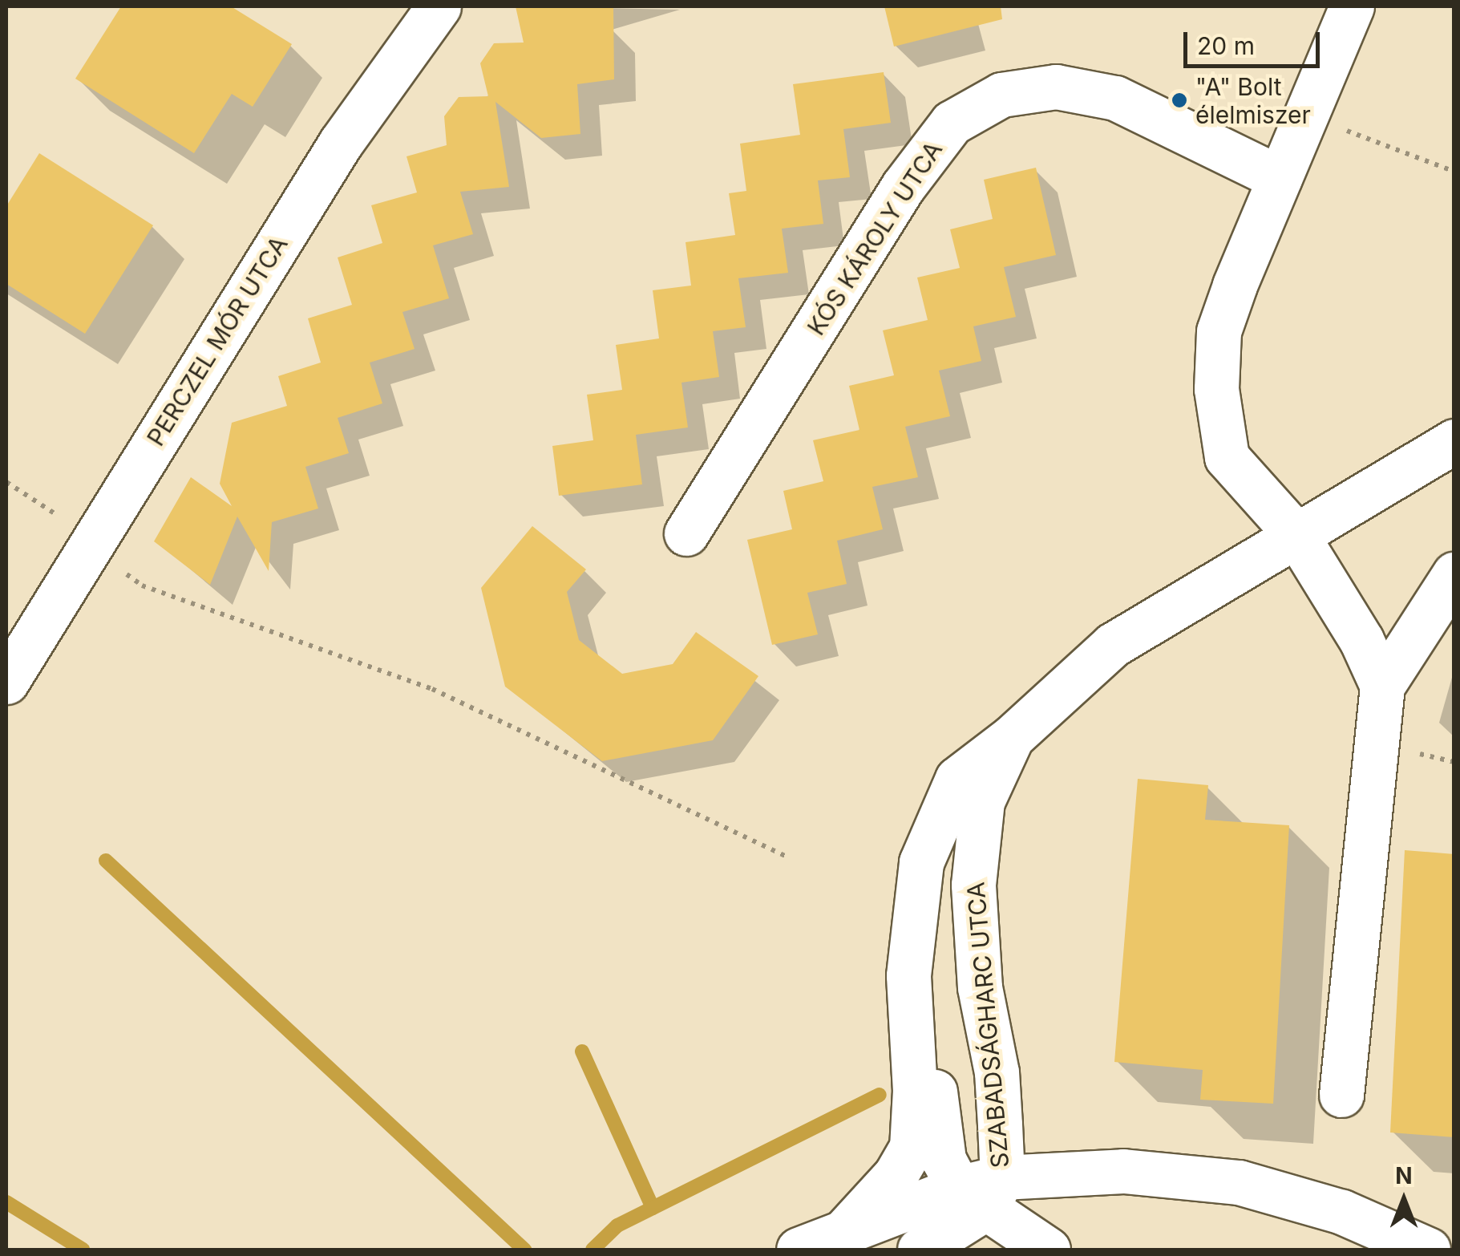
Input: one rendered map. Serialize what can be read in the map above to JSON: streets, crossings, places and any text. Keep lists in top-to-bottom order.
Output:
{
  "streets": {
    "street": ["KÓS KÁROLY UTCA", "PERCZEL MÓR UTCA", "SZABADSÁGHARC UTCA"]
  },
  "places": ["\"A\" Bolt élelmiszer"],
  "scale_bar": "20 m",
  "north": "top"
}
